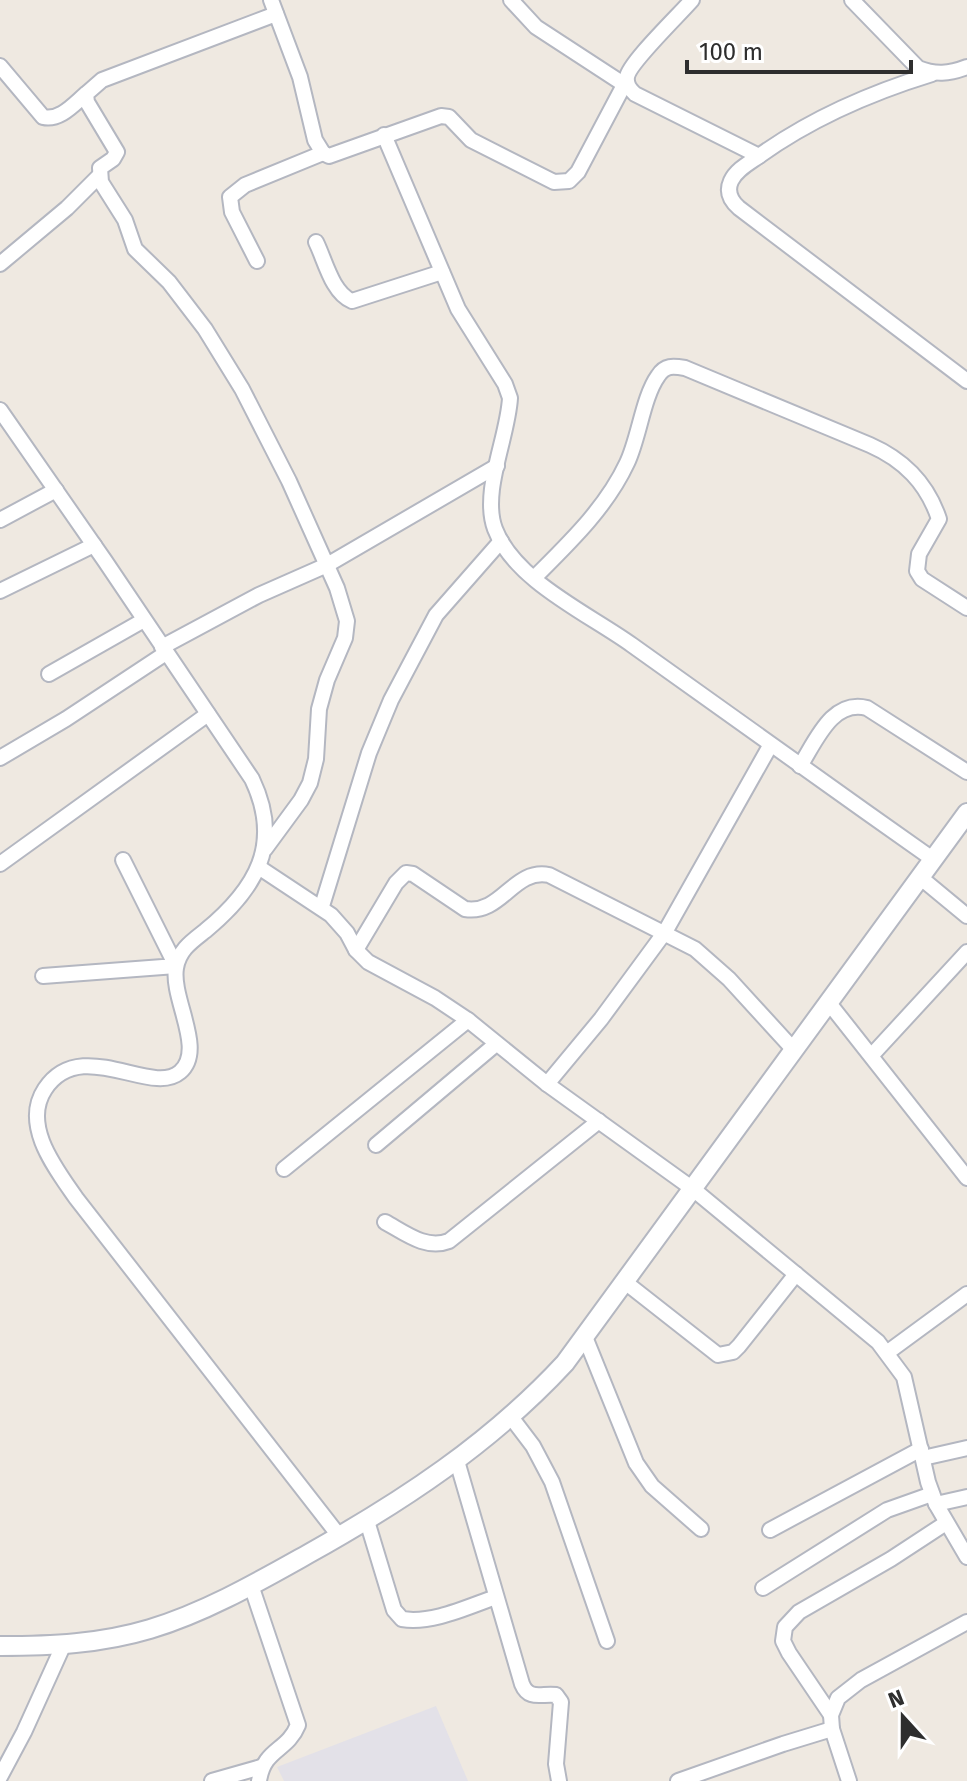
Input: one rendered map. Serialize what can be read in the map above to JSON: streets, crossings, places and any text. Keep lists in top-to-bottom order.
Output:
{
  "scale_bar": "100 m",
  "north": "top"
}
